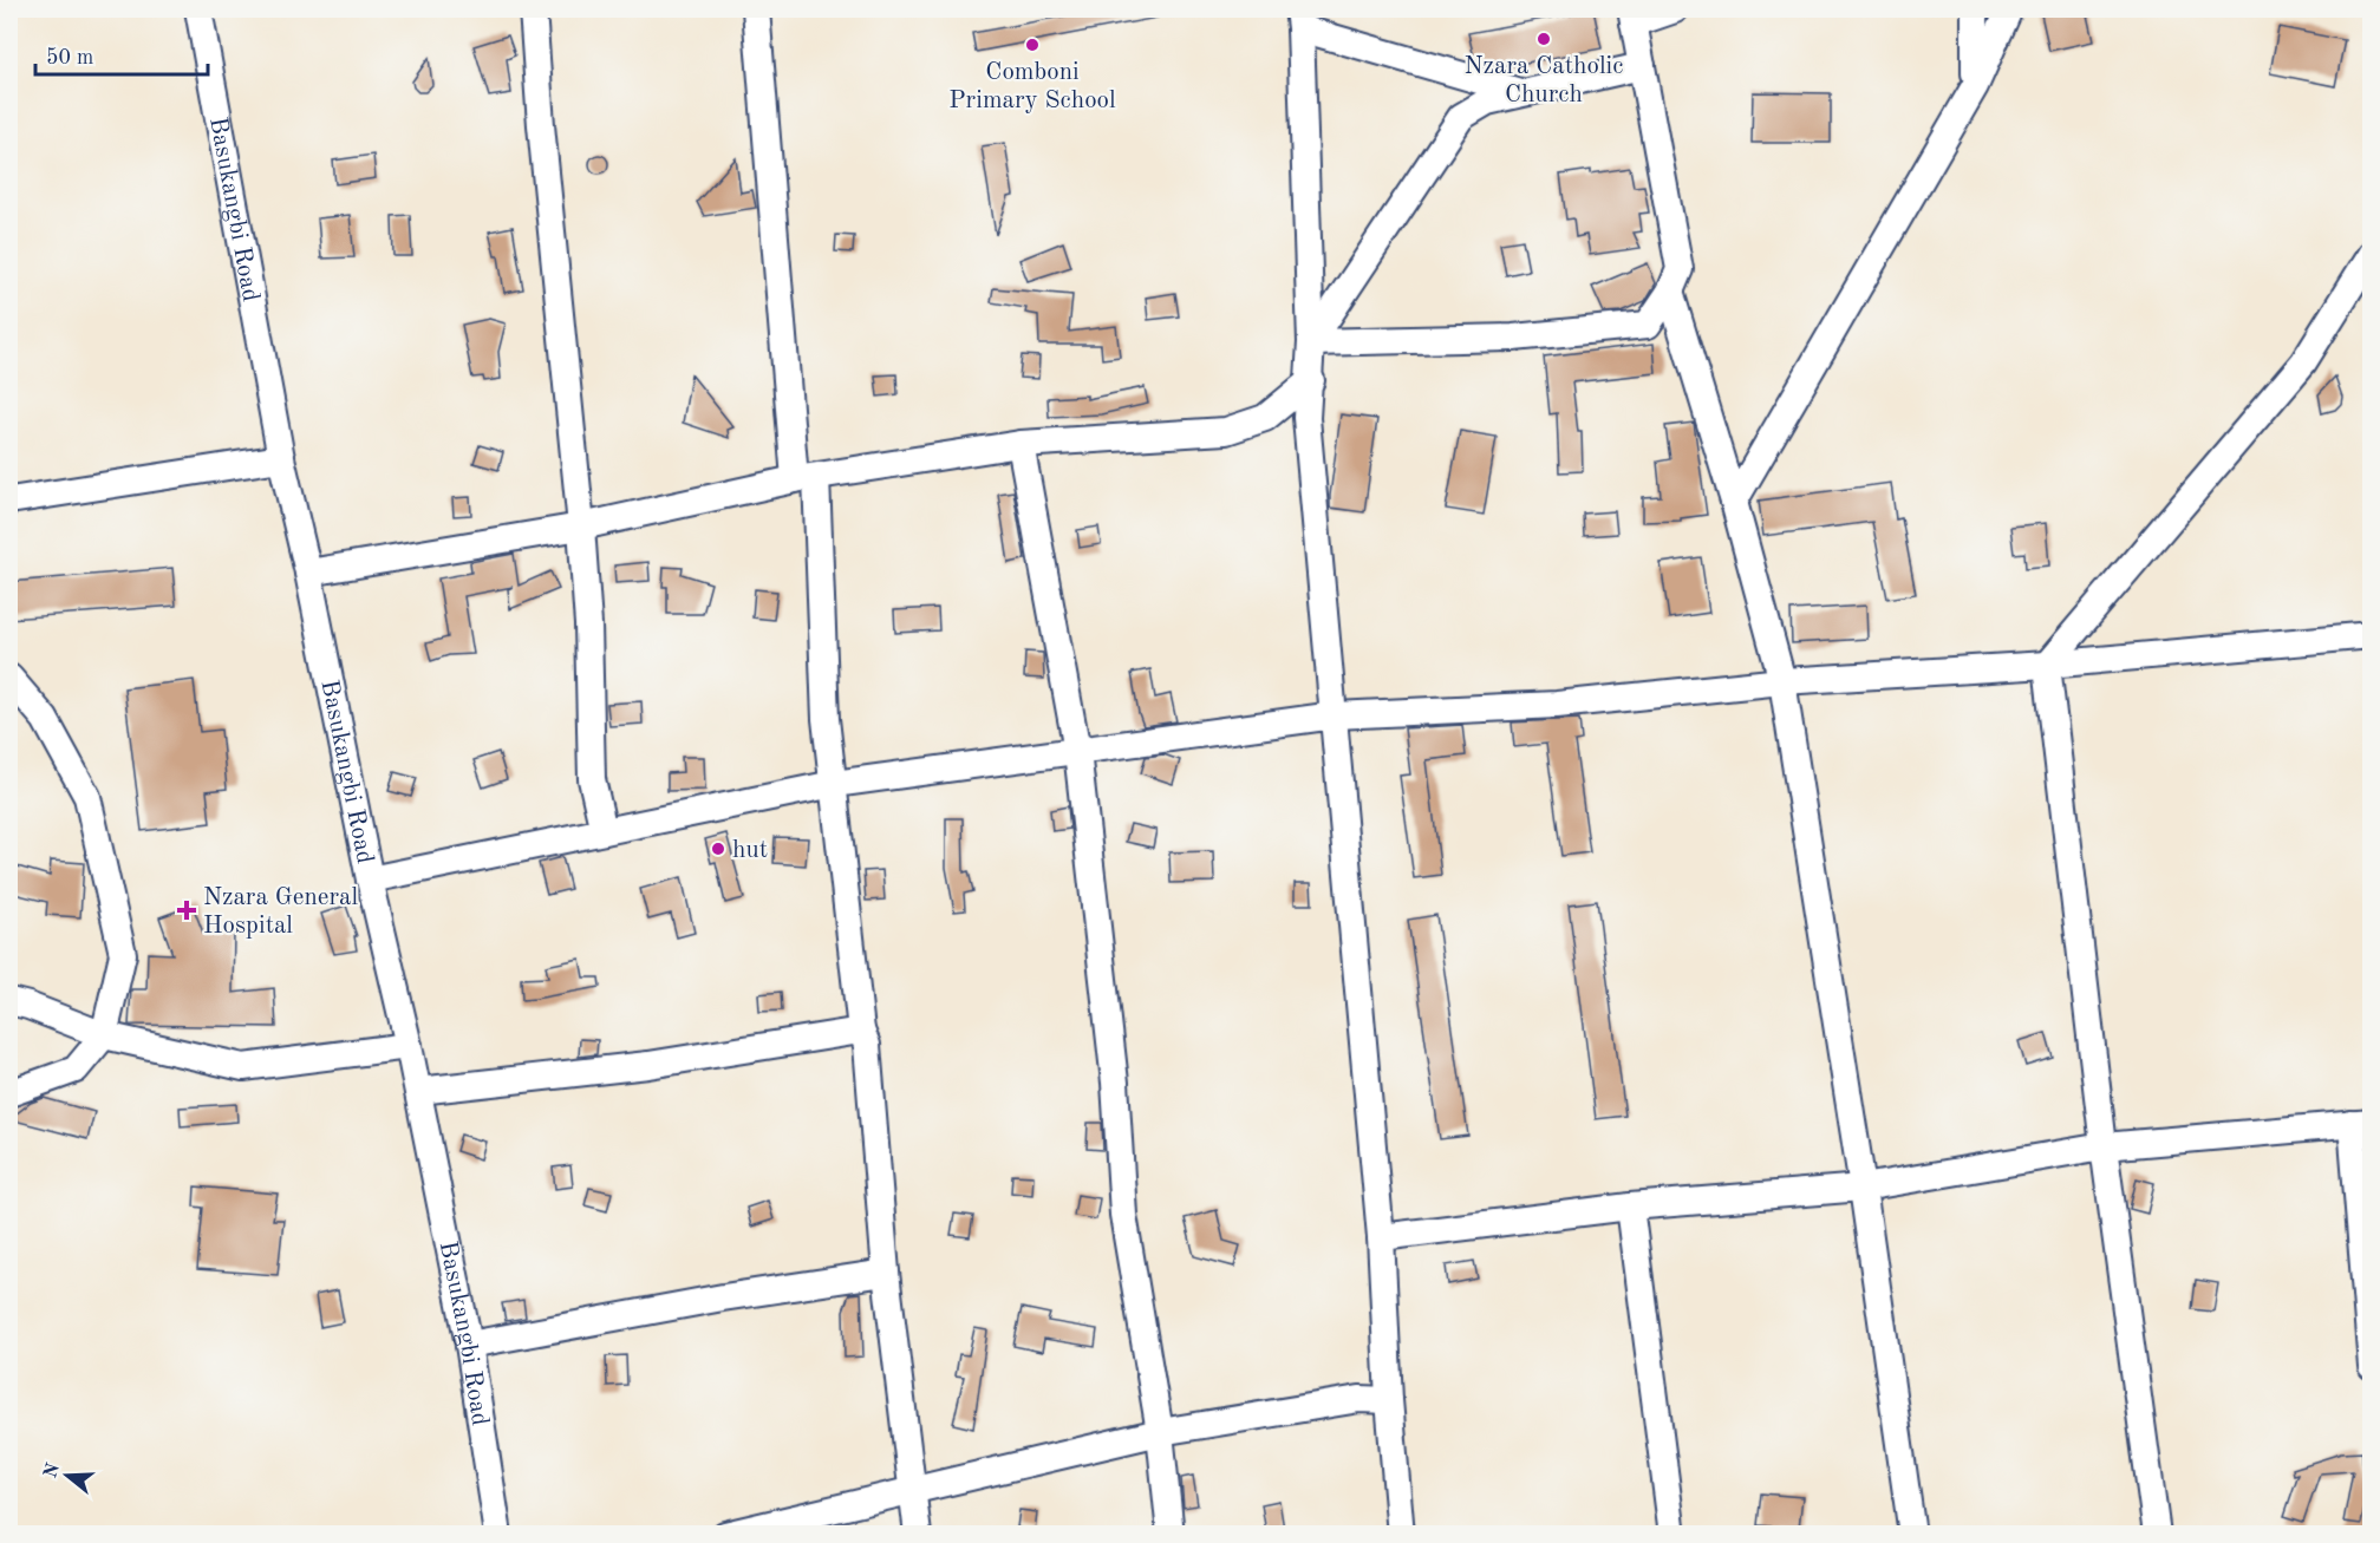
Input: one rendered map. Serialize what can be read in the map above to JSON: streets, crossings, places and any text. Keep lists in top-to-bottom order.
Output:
{
  "streets": {
    "street": ["Basukangbi Road"]
  },
  "places": {
    "other": ["Nzara Catholic Church", "Comboni Primary School", "hut"],
    "health": ["Nzara General Hospital"]
  },
  "scale_bar": "50 m",
  "north": "left"
}
